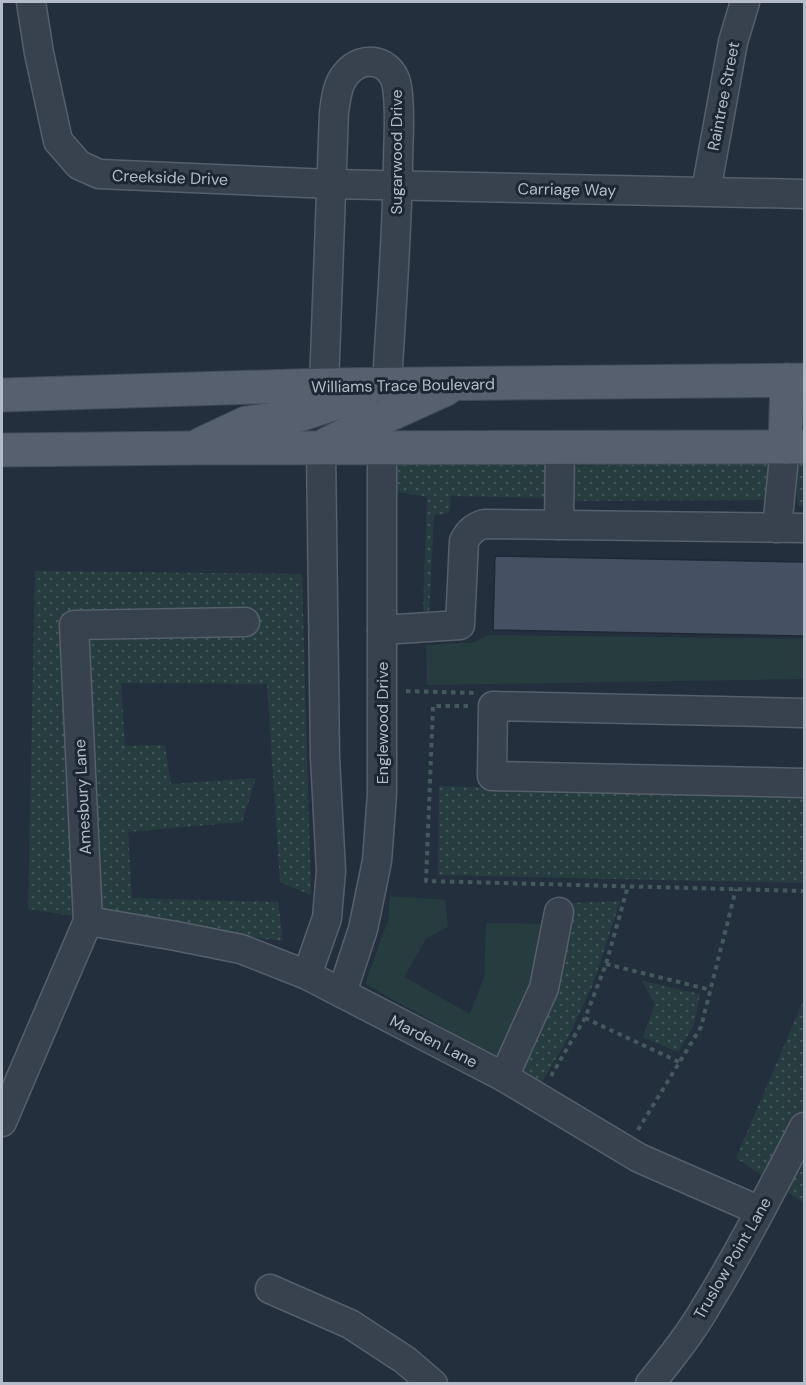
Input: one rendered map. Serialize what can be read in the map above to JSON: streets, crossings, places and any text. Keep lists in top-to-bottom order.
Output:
{
  "streets": {
    "main road": ["Williams Trace Boulevard"],
    "street": [
      "Raintree Street",
      "Sugarwood Drive",
      "Creekside Drive",
      "Carriage Way",
      "Englewood Drive",
      "Amesbury Lane",
      "Marden Lane",
      "Truslow Point Lane"
    ]
  },
  "crossings": [
    ["Raintree Street", "Carriage Way"],
    ["Sugarwood Drive", "Creekside Drive"],
    ["Sugarwood Drive", "Carriage Way"],
    ["Sugarwood Drive", "Williams Trace Boulevard"],
    ["Creekside Drive", "Carriage Way"],
    ["Englewood Drive", "Marden Lane"],
    ["Amesbury Lane", "Marden Lane"],
    ["Marden Lane", "Truslow Point Lane"]
  ]
}
